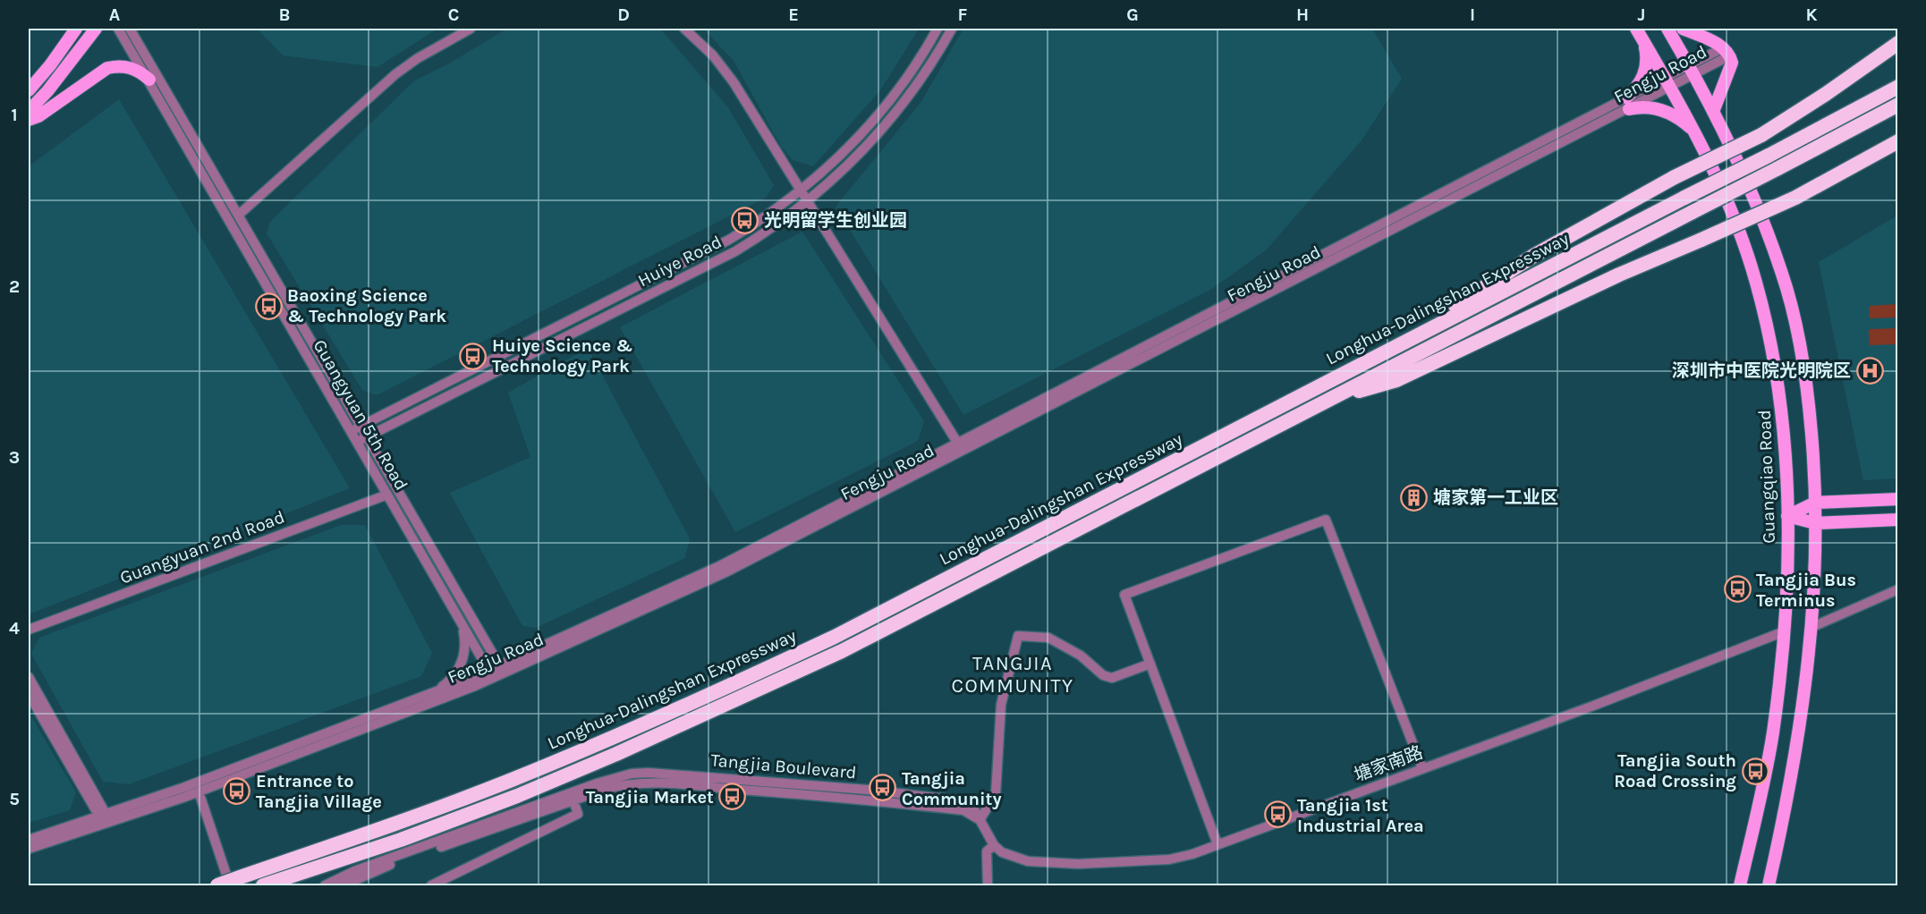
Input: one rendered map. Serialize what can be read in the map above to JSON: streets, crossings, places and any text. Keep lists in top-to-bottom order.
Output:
{
  "streets": {
    "highway": ["Longhua-Dalingshan Expressway"],
    "main road": ["Guangqiao Road"],
    "street": [
      "Fengju Road",
      "Huiye Road",
      "Guangyuan 5th Road",
      "Guangyuan 2nd Road",
      "塘家南路",
      "Tangjia Boulevard"
    ]
  },
  "crossings": [
    ["Fengju Road", "Guangyuan 5th Road"],
    ["Fengju Road", "Guangqiao Road"],
    ["Huiye Road", "Guangyuan 5th Road"],
    ["Guangyuan 5th Road", "Guangyuan 2nd Road"],
    ["Guangqiao Road", "塘家南路"]
  ],
  "districts": ["TANGJIA COMMUNITY"],
  "places": {
    "bus stop": [
      "光明留学生创业园",
      "Baoxing Science & Technology Park",
      "Huiye Science & Technology Park",
      "Tangjia Bus Terminus",
      "Tangjia South Road Crossing",
      "Tangjia Community",
      "Entrance to Tangjia Village",
      "Tangjia Market",
      "Tangjia 1st Industrial Area"
    ],
    "hospital": ["深圳市中医院光明院区"],
    "building": ["塘家第一工业区"]
  },
  "grid": {
    "columns": [
      "A",
      "B",
      "C",
      "D",
      "E",
      "F",
      "G",
      "H",
      "I",
      "J",
      "K"
    ],
    "rows": [
      "1",
      "2",
      "3",
      "4",
      "5"
    ]
  }
}
